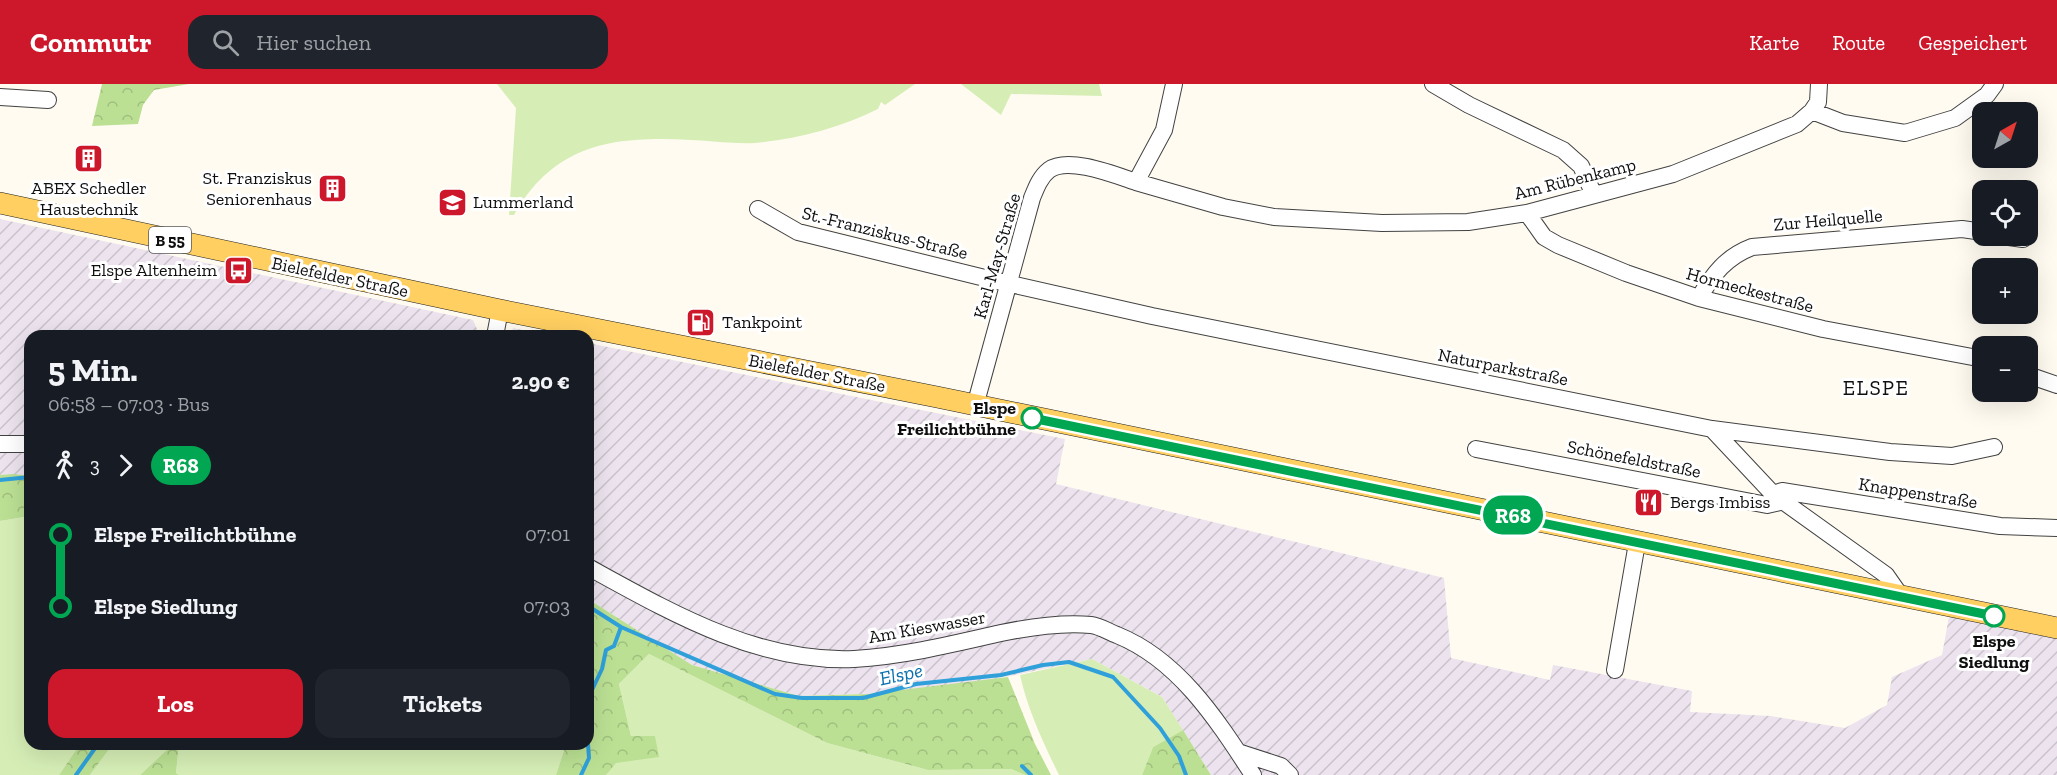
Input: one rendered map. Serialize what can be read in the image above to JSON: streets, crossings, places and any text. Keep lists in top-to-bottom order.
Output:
{
  "streets": {
    "main road": ["B 55", "Bielefelder Straße"],
    "street": [
      "Am Rübenkamp",
      "Zur Heilquelle",
      "St.-Franziskus-Straße",
      "Karl-May-Straße",
      "Hormeckestraße",
      "Naturparkstraße",
      "Schönefeldstraße",
      "Knappenstraße",
      "Am Kieswasser"
    ]
  },
  "crossings": [
    ["Am Rübenkamp", "Karl-May-Straße"],
    ["Am Rübenkamp", "Hormeckestraße"],
    ["Zur Heilquelle", "Hormeckestraße"],
    ["St.-Franziskus-Straße", "Karl-May-Straße"],
    ["St.-Franziskus-Straße", "Naturparkstraße"],
    ["Karl-May-Straße", "Bielefelder Straße"],
    ["Karl-May-Straße", "Naturparkstraße"],
    ["Schönefeldstraße", "Knappenstraße"]
  ],
  "districts": ["ELSPE"],
  "water": ["Elspe"],
  "places": {
    "building": ["ABEX Schedler Haustechnik", "St. Franziskus Seniorenhaus"],
    "school or university": ["Lummerland"],
    "bus stop": ["Elspe Altenheim"],
    "fuel station": ["Tankpoint"],
    "other": ["Elspe Freilichtbühne", "Elspe Siedlung"],
    "restaurant": ["Bergs Imbiss"]
  },
  "lines": ["bus line R68"],
  "north": "top right",
  "page": {
    "header": "Commutr",
    "search": "Hier suchen",
    "nav": ["Karte", "Route", "Gespeichert"],
    "on_map": "R68",
    "map_buttons": ["+", "−"],
    "heading": ["5 Min.", "06:58 – 07:03 · Bus", "2.90 €"],
    "legs": ["3", "R68"],
    "list": [
      {
        "name": "Elspe Freilichtbühne",
        "value": "07:01"
      },
      {
        "name": "Elspe Siedlung",
        "value": "07:03"
      }
    ],
    "buttons": ["Los", "Tickets"]
  }
}
